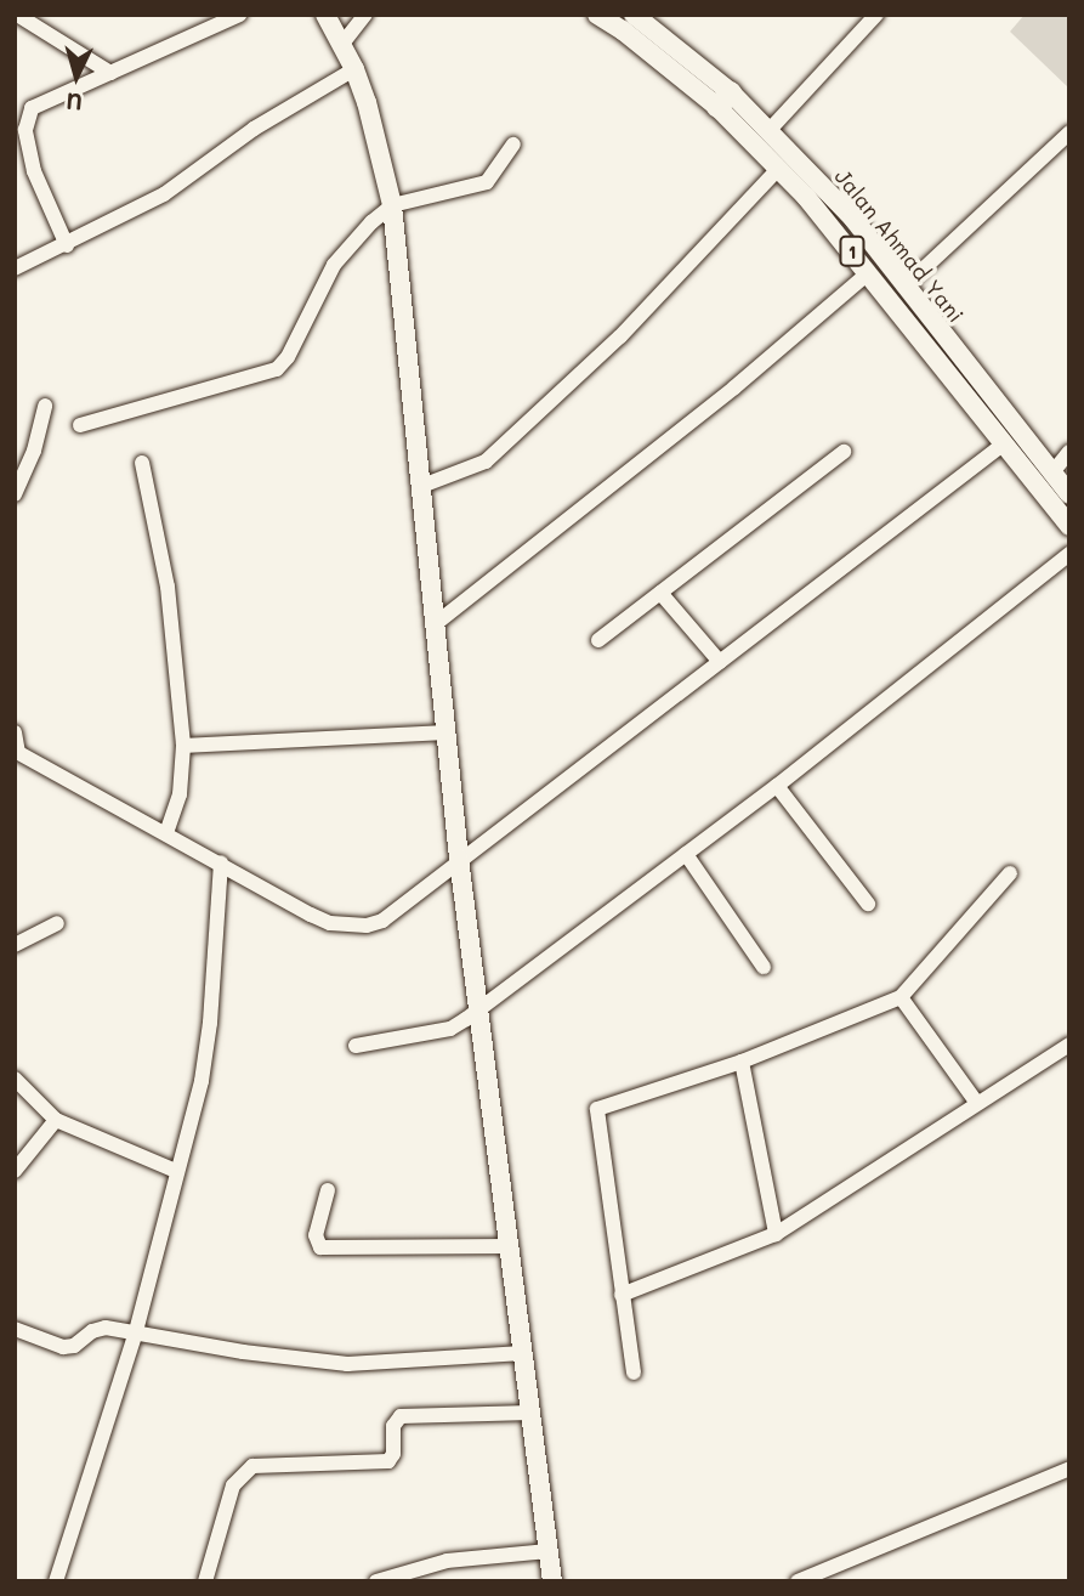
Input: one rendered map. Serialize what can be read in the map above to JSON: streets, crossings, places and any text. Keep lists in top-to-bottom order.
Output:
{
  "streets": {
    "main road": ["Jalan Ahmad Yani", "1"]
  },
  "crossings": [
    ["Jalan Ahmad Yani", "1"]
  ],
  "north": "bottom"
}
